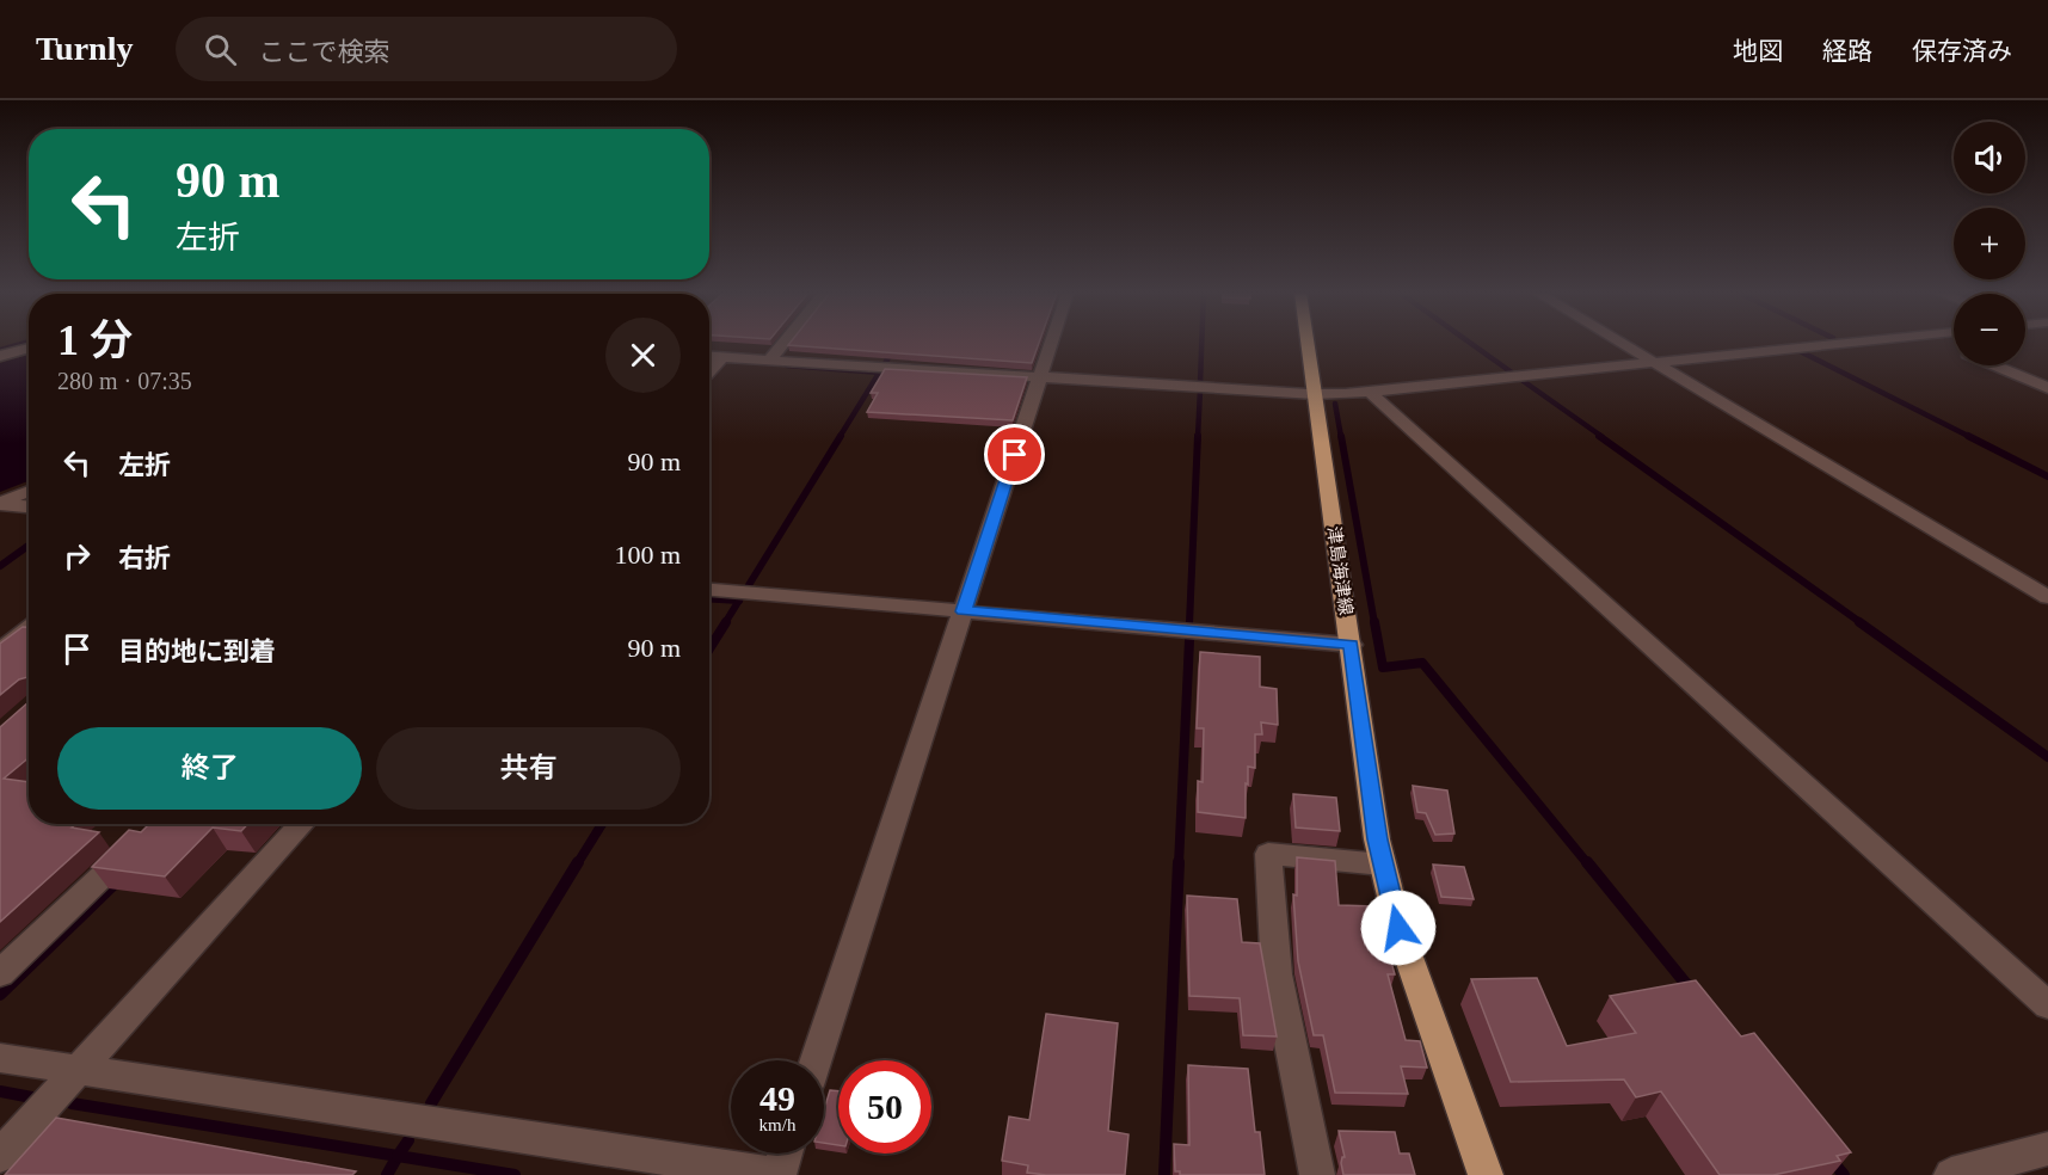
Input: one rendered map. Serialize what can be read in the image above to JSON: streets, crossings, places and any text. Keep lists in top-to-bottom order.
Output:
{
  "streets": {
    "main road": ["津島海津線"]
  },
  "page": {
    "header": "Turnly",
    "search": "ここで検索",
    "nav": ["地図", "経路", "保存済み"],
    "map_buttons": ["+", "−"],
    "turn": ["90 m", "左折"],
    "heading": ["1 分", "280 m · 07:35"],
    "list": [
      {
        "name": "左折",
        "value": "90 m"
      },
      {
        "name": "右折",
        "value": "100 m"
      },
      {
        "name": "目的地に到着",
        "value": "90 m"
      }
    ],
    "buttons": ["終了", "共有"],
    "speed": "49 km/h",
    "limit": "50"
  }
}
